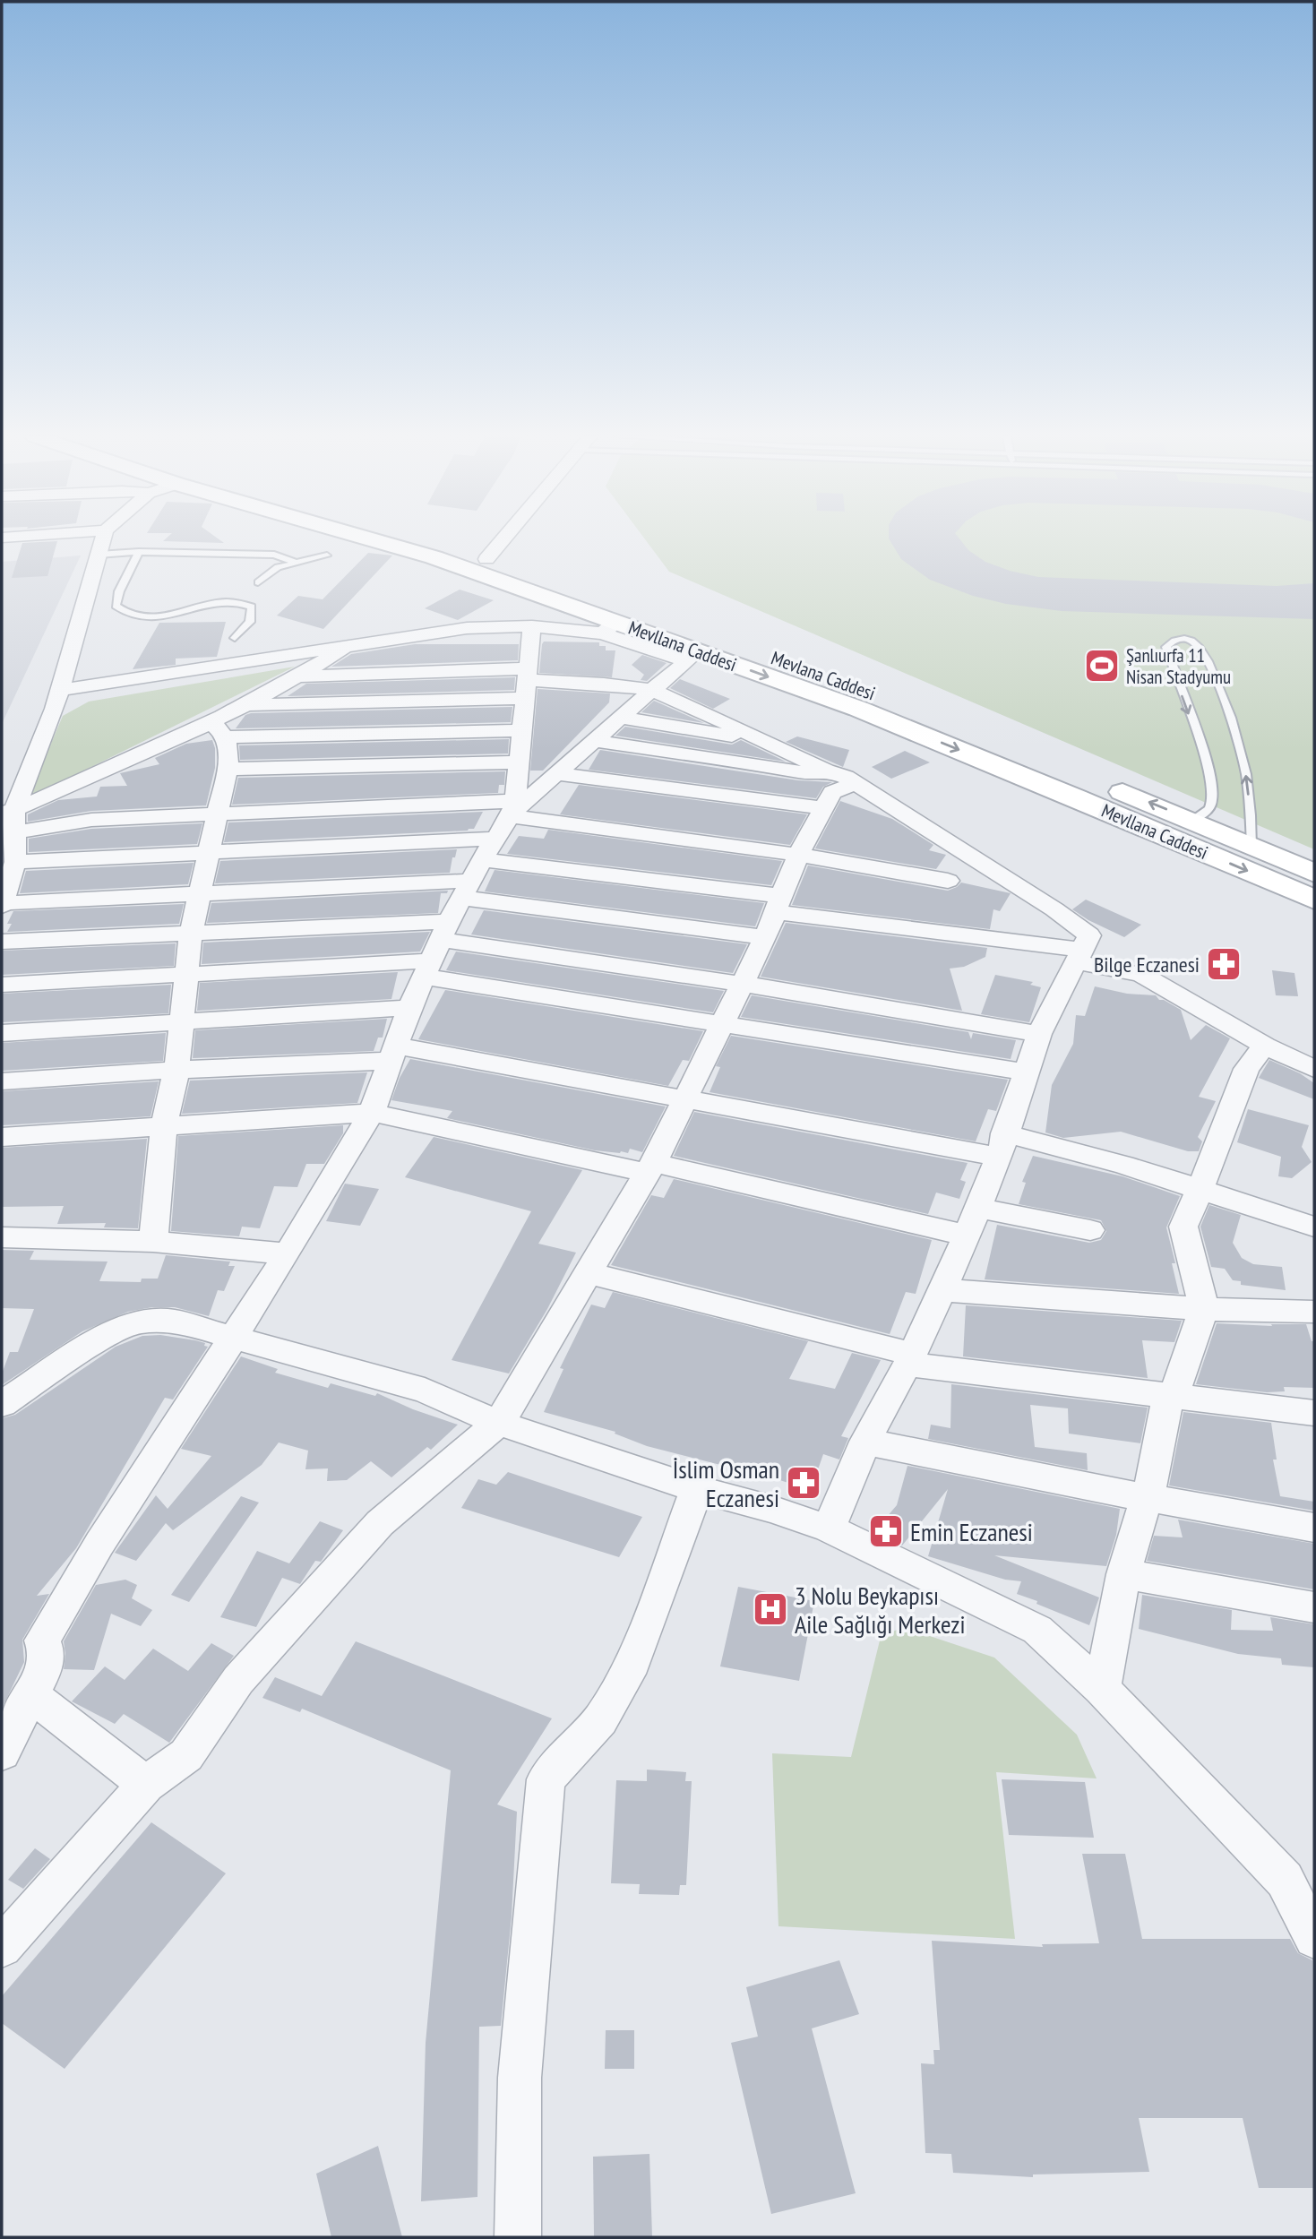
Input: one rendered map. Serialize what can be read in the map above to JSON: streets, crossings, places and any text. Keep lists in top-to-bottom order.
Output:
{
  "streets": {
    "main road": ["Mevllana Caddesi", "Mevlana Caddesi"]
  },
  "places": {
    "sports": ["Şanlıurfa 11 Nisan Stadyumu"],
    "pharmacy": ["Bilge Eczanesi", "İslim Osman Eczanesi", "Emin Eczanesi"],
    "hospital": ["3 Nolu Beykapısı Aile Sağlığı Merkezi"]
  }
}
